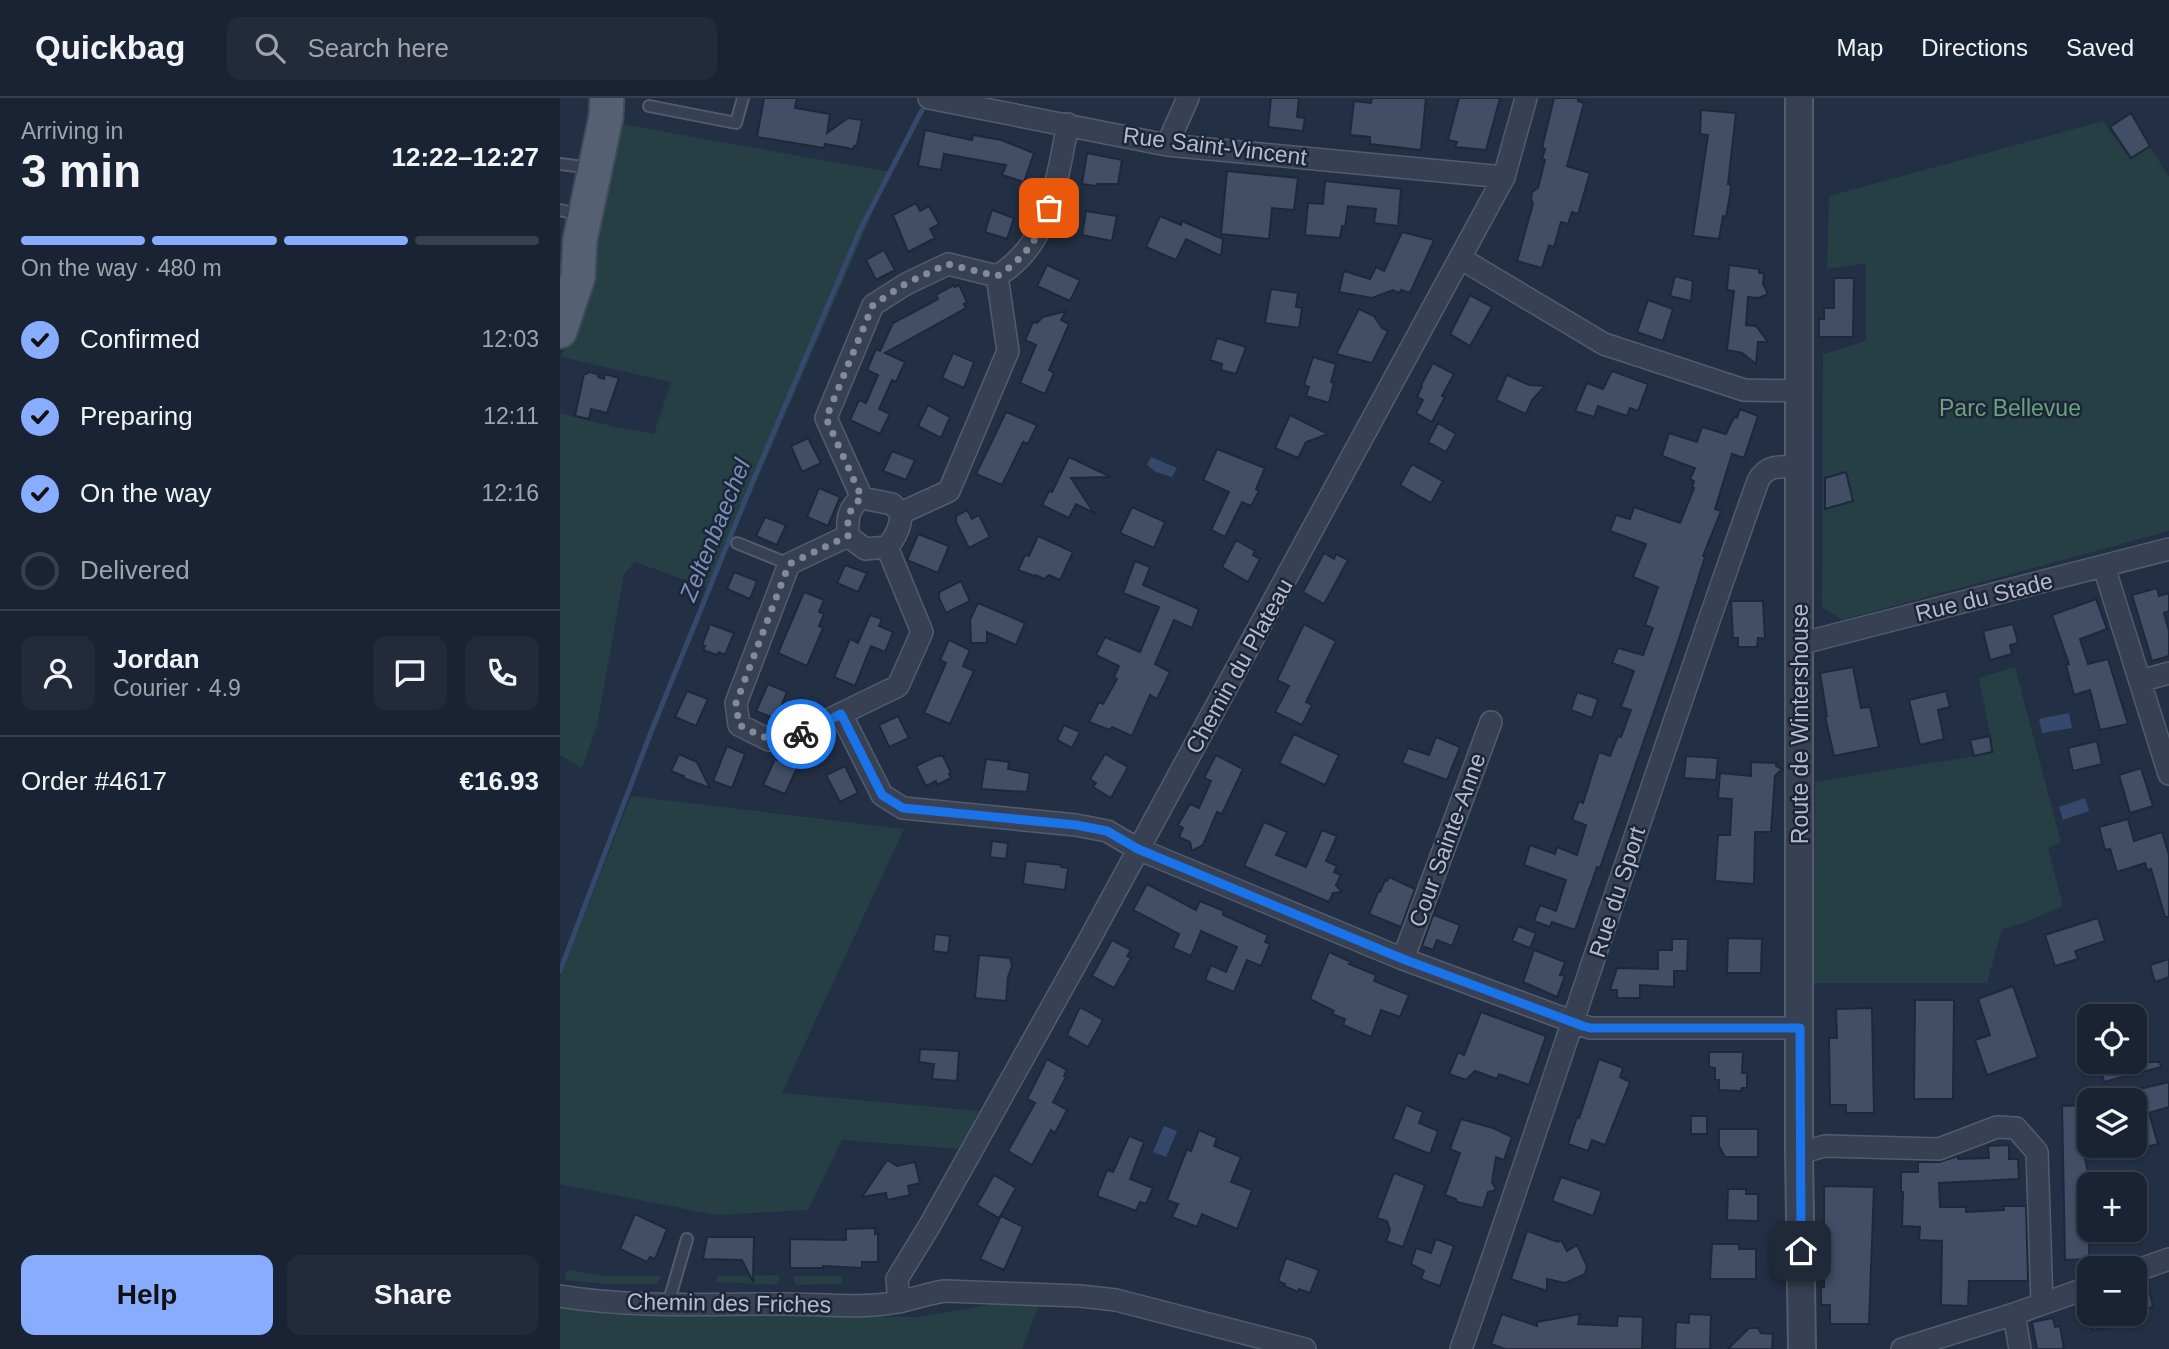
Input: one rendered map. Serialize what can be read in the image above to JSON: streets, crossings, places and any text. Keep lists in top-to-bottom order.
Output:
{
  "streets": {
    "street": [
      "Rue Saint-Vincent",
      "Rue du Stade",
      "Chemin du Plateau",
      "Route de Wintershouse",
      "Cour Sainte-Anne",
      "Rue du Sport",
      "Chemin des Friches"
    ]
  },
  "crossings": [
    ["Rue Saint-Vincent", "Chemin du Plateau"],
    ["Rue du Stade", "Route de Wintershouse"],
    ["Chemin du Plateau", "Chemin des Friches"],
    ["Route de Wintershouse", "Rue du Sport"]
  ],
  "water": ["Zeltenbaechel"],
  "parks": ["Parc Bellevue"],
  "page": {
    "header": "Quickbag",
    "search": "Search here",
    "nav": ["Map", "Directions", "Saved"],
    "heading": ["3 min", "Arriving in", "12:22–12:27"],
    "panel": [
      "Jordan",
      "Courier · 4.9",
      "Order #4617",
      "€16.93"
    ],
    "bar": "On the way · 480 m",
    "list": [
      ["Confirmed", "12:03"],
      ["Preparing", "12:11"],
      ["On the way", "12:16"],
      "Delivered"
    ],
    "map_buttons": ["+", "−"],
    "buttons": ["Help", "Share"]
  }
}
